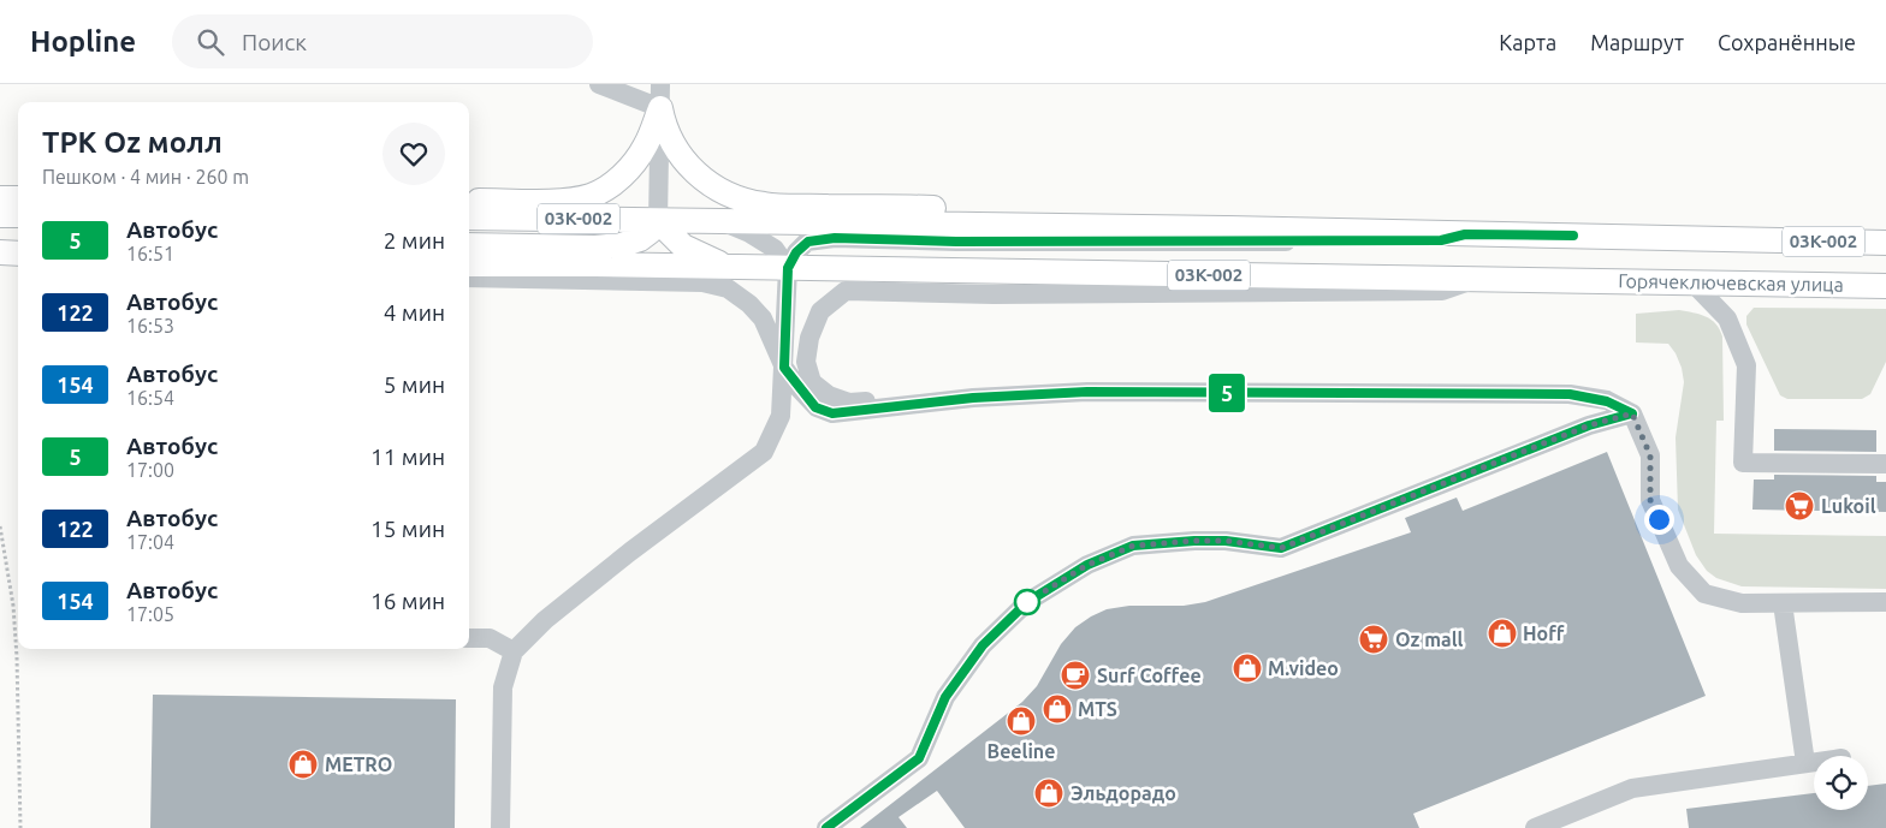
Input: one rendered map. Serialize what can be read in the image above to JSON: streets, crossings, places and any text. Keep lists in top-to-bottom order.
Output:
{
  "streets": {
    "main road": ["03К-002", "Горячеключевская улица"]
  },
  "crossings": [
    ["03К-002", "Горячеключевская улица"]
  ],
  "places": {
    "supermarket": ["Lukoil", "Oz mall"],
    "shop": [
      "Hoff",
      "M.video",
      "MTS",
      "Beeline",
      "METRO",
      "Эльдорадо"
    ],
    "cafe": ["Surf Coffee"]
  },
  "lines": ["bus line 5"],
  "page": {
    "header": "Hopline",
    "search": "Поиск",
    "nav": ["Карта", "Маршрут", "Сохранённые"],
    "on_map": "5",
    "heading": ["ТРК Oz молл", "Пешком · 4 мин · 260 m"],
    "list": [
      {
        "mark": "5",
        "name": "Автобус",
        "note": "16:51",
        "value": "2 мин"
      },
      {
        "mark": "122",
        "name": "Автобус",
        "note": "16:53",
        "value": "4 мин"
      },
      {
        "mark": "154",
        "name": "Автобус",
        "note": "16:54",
        "value": "5 мин"
      },
      {
        "mark": "5",
        "name": "Автобус",
        "note": "17:00",
        "value": "11 мин"
      },
      {
        "mark": "122",
        "name": "Автобус",
        "note": "17:04",
        "value": "15 мин"
      },
      {
        "mark": "154",
        "name": "Автобус",
        "note": "17:05",
        "value": "16 мин"
      }
    ]
  }
}
